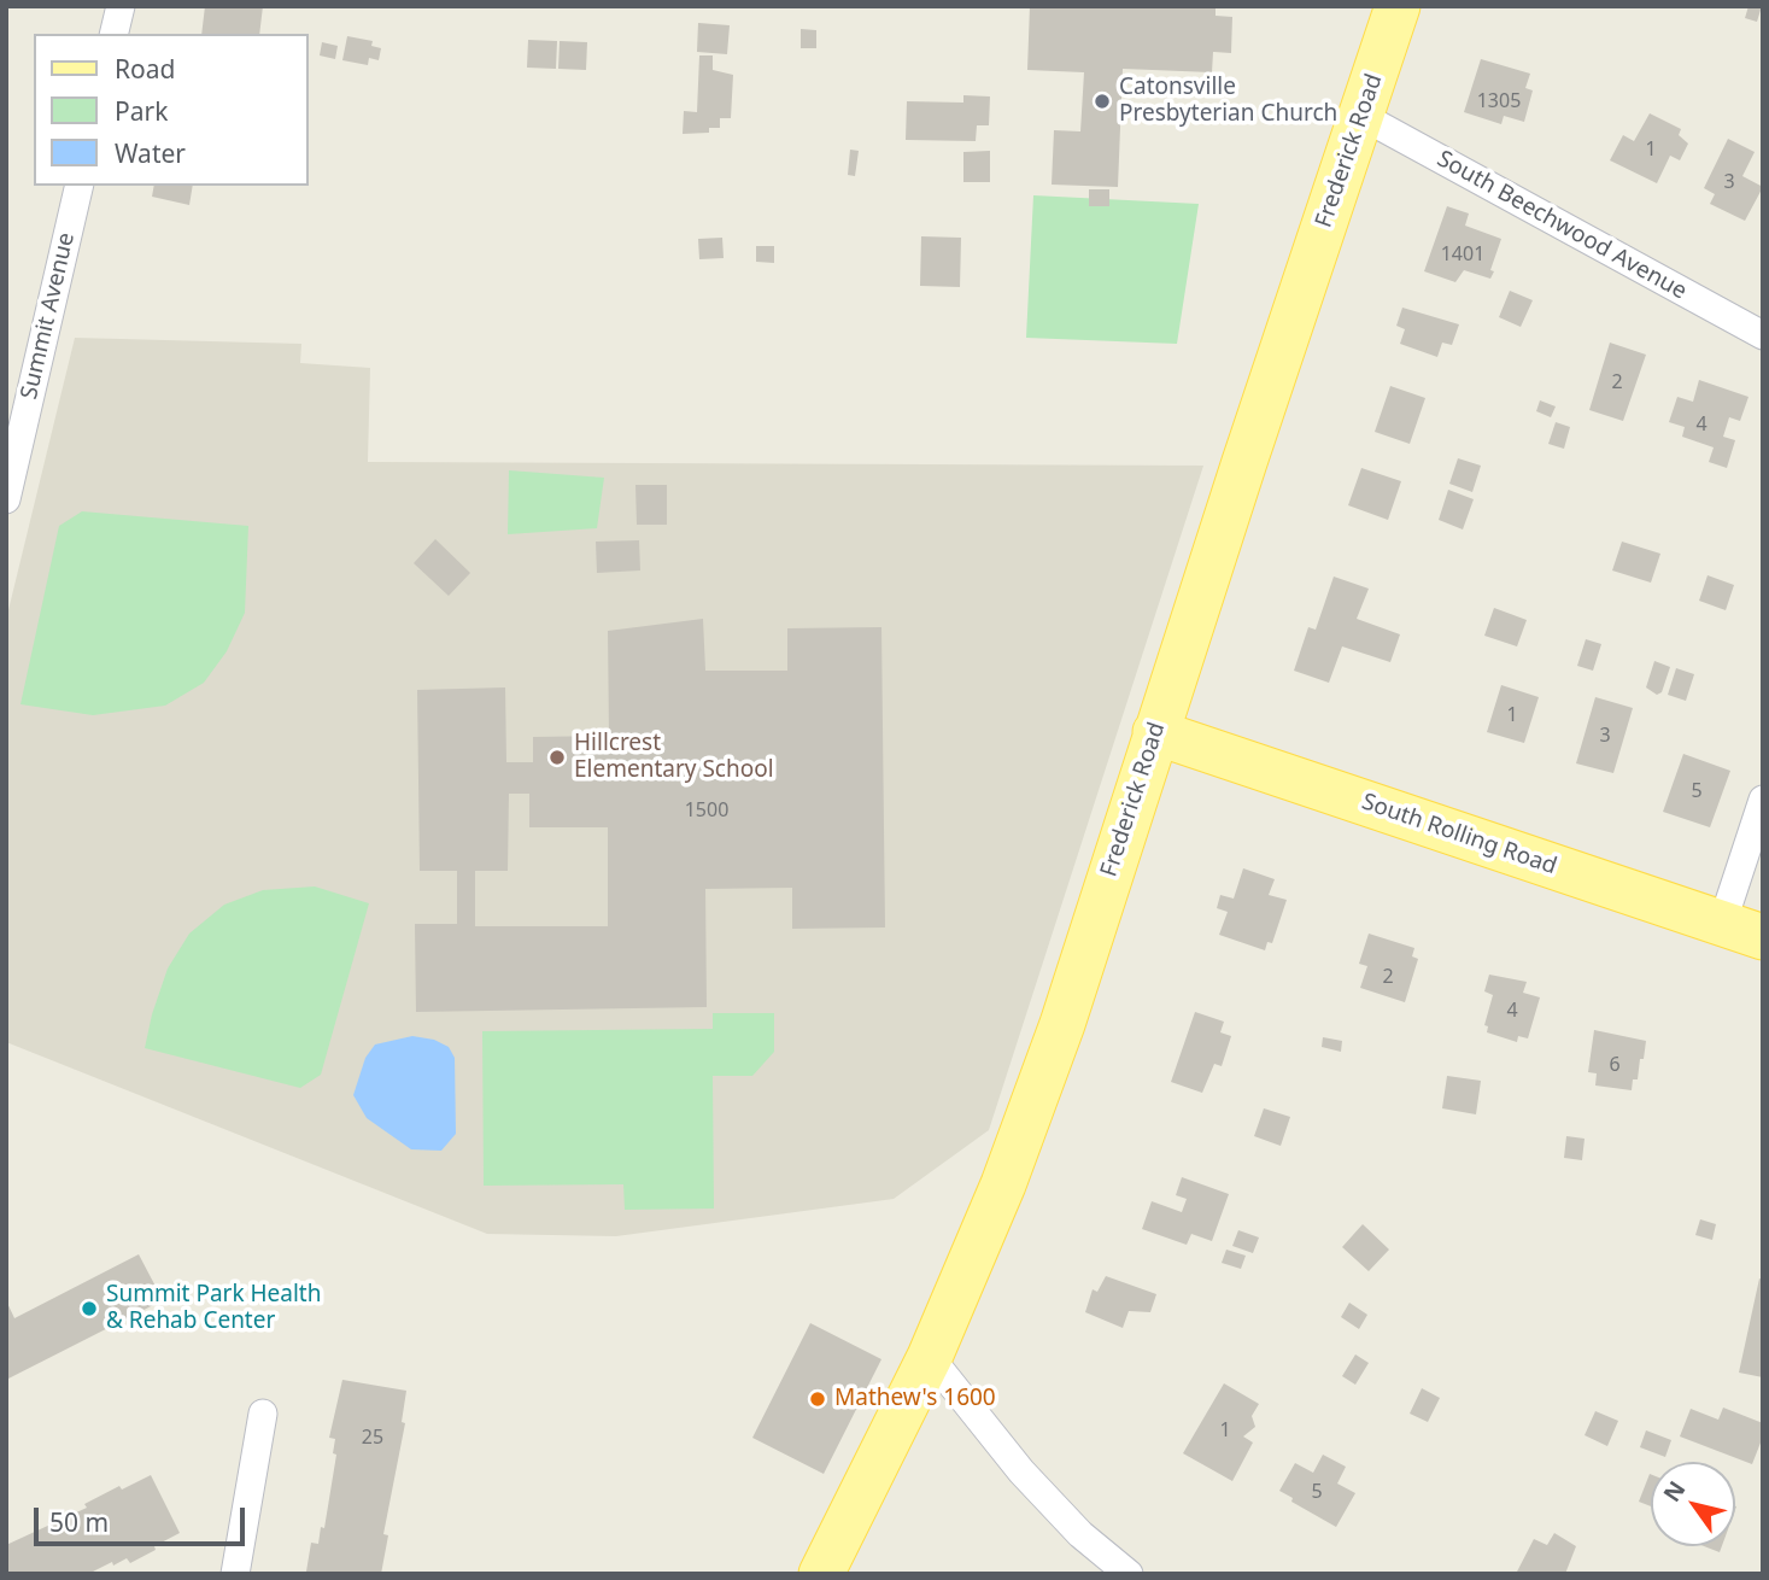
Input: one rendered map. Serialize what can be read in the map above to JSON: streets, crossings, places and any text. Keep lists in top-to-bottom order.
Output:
{
  "streets": {
    "main road": ["Frederick Road", "South Rolling Road"],
    "street": ["South Beechwood Avenue", "Summit Avenue"]
  },
  "crossings": [
    ["Frederick Road", "South Beechwood Avenue"],
    ["Frederick Road", "South Rolling Road"]
  ],
  "places": [
    "Catonsville Presbyterian Church",
    "Hillcrest Elementary School",
    "Summit Park Health & Rehab Center",
    "Mathew's 1600"
  ],
  "house_numbers": [
    "1305",
    "1",
    "3",
    "1401",
    "2",
    "4",
    "1",
    "3",
    "5",
    "1500",
    "2",
    "4",
    "6",
    "1",
    "25",
    "5"
  ],
  "legend": ["Road", "Park", "Water"],
  "scale_bar": "50 m",
  "north": "top left"
}
